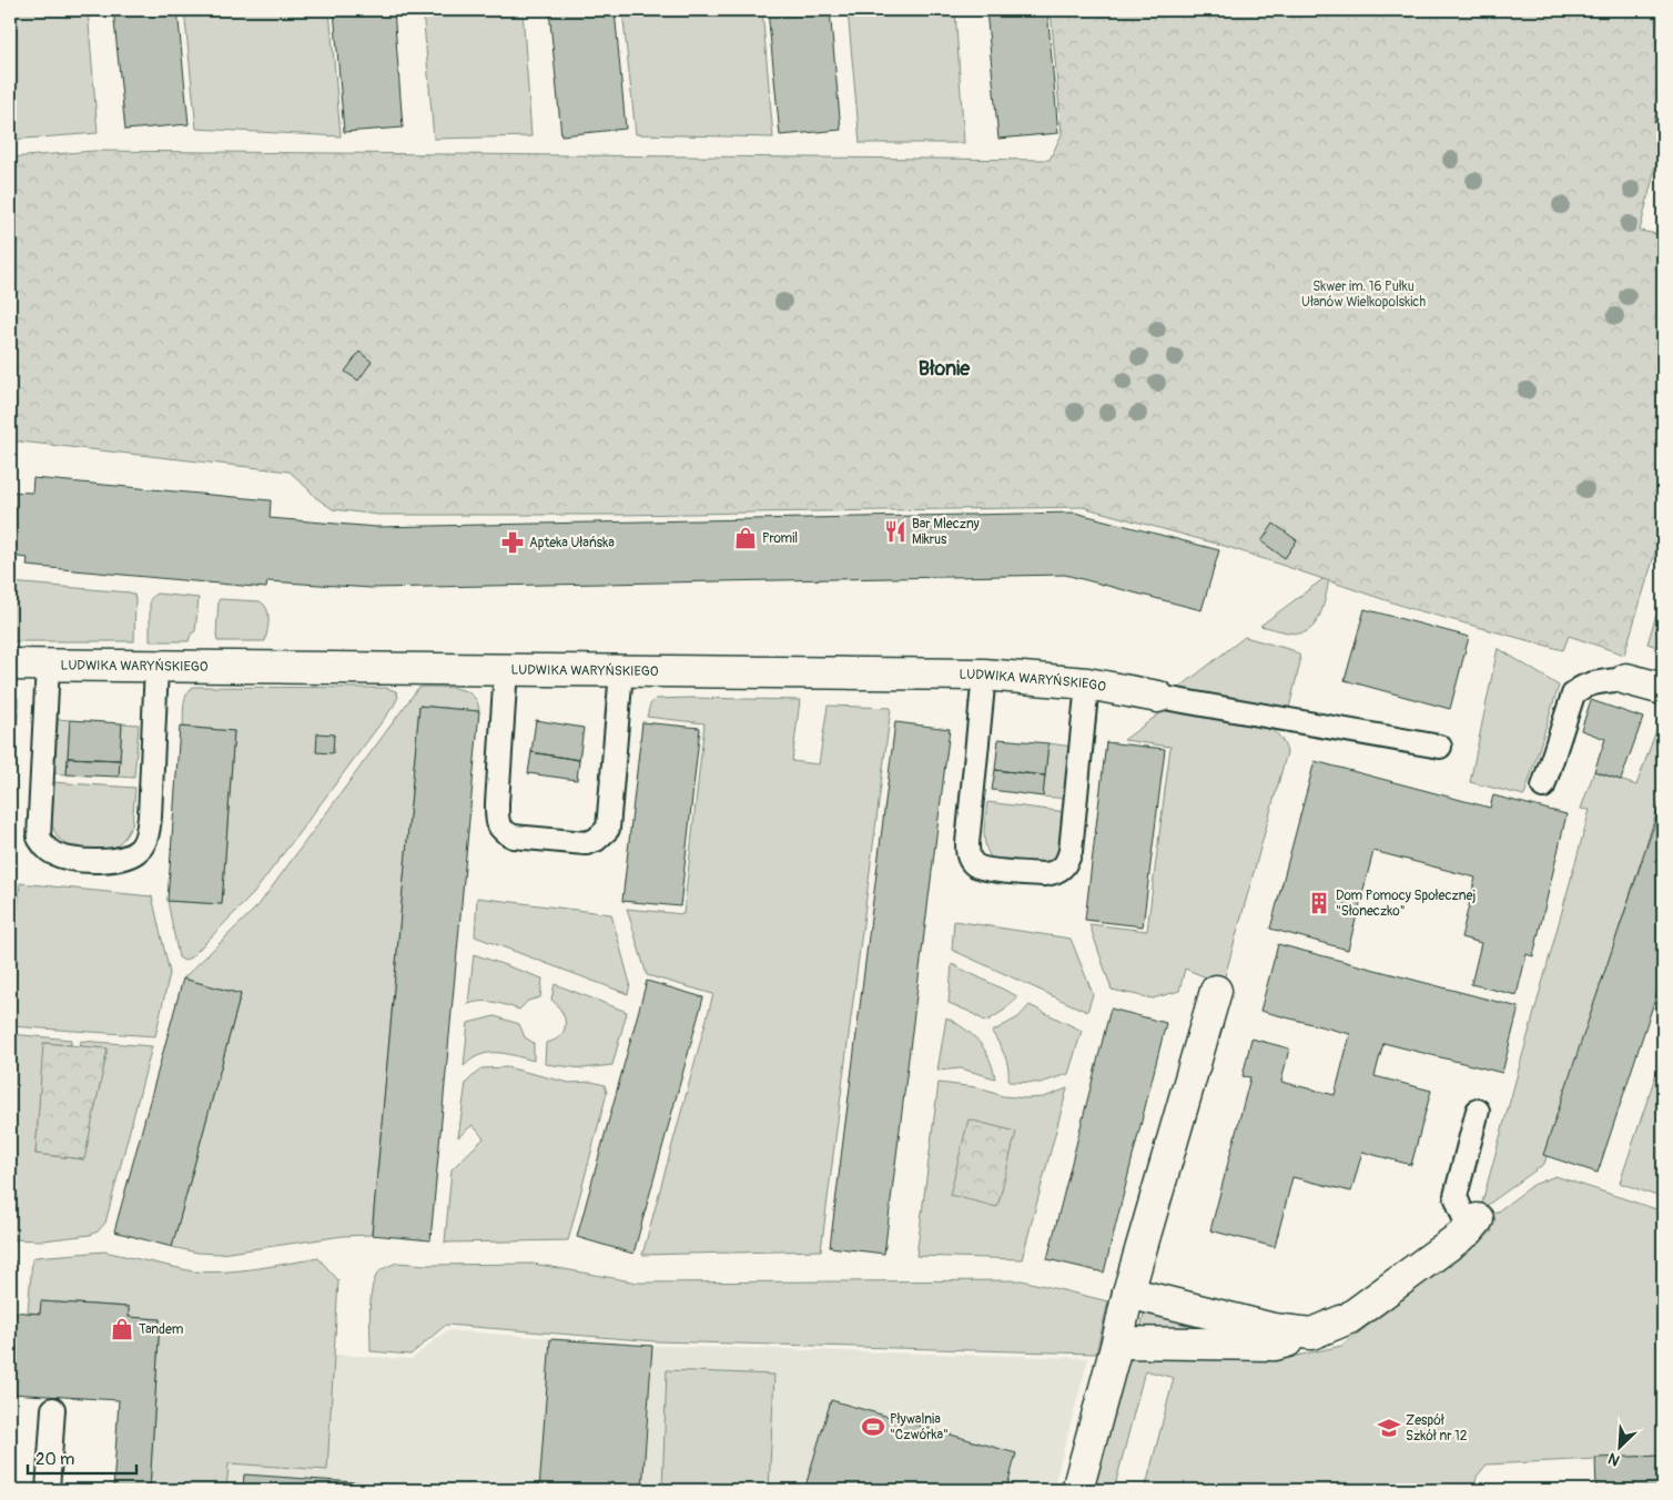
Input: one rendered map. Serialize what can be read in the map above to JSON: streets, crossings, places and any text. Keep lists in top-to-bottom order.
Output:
{
  "streets": {
    "street": ["LUDWIKA WARYŃSKIEGO"]
  },
  "districts": ["Błonie"],
  "parks": ["Skwer im. 16 Pułku Ułanów Wielkopolskich"],
  "places": {
    "restaurant": ["Bar Mleczny Mikrus"],
    "shop": ["Promil", "Tandem"],
    "pharmacy": ["Apteka Ułańska"],
    "building": ["Dom Pomocy Społecznej \"Słoneczko\""],
    "sports": ["Pływalnia \"Czwórka\""],
    "school or university": ["Zespół Szkół nr 12"]
  },
  "scale_bar": "20 m",
  "north": "bottom left"
}
